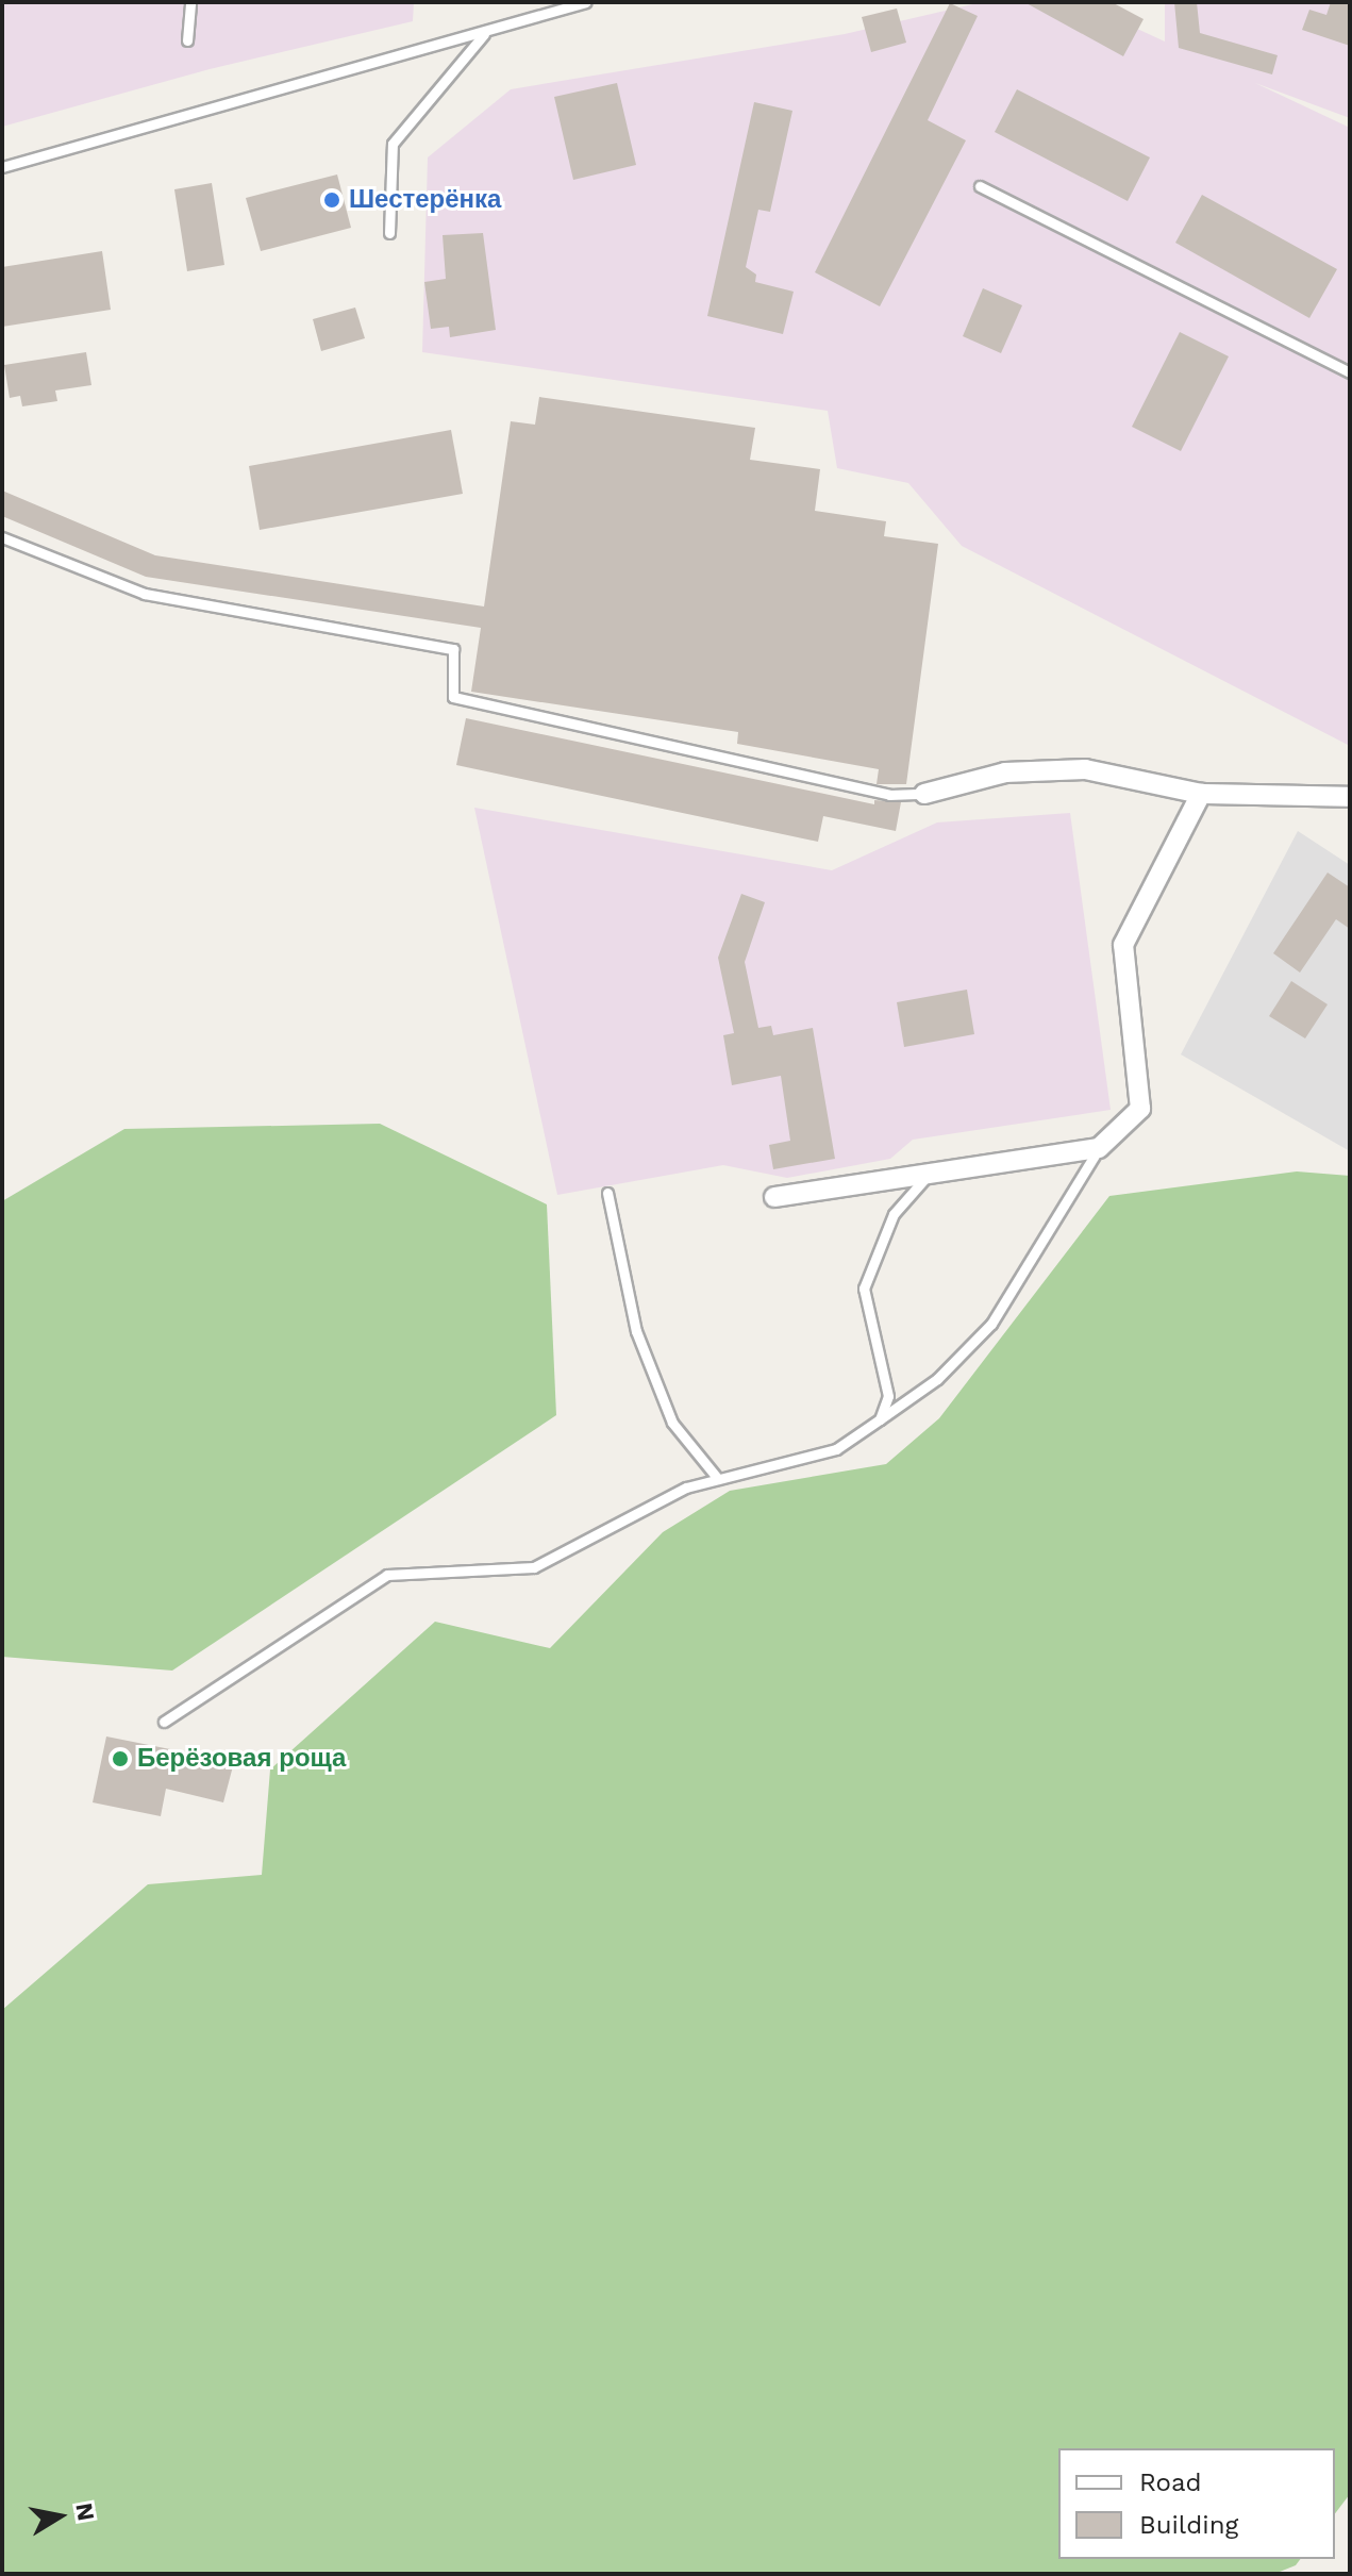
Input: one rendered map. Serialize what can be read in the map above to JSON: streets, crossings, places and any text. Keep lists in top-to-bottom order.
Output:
{
  "places": ["Шестерёнка", "Берёзовая роща"],
  "legend": ["Road", "Building"],
  "north": "right"
}
